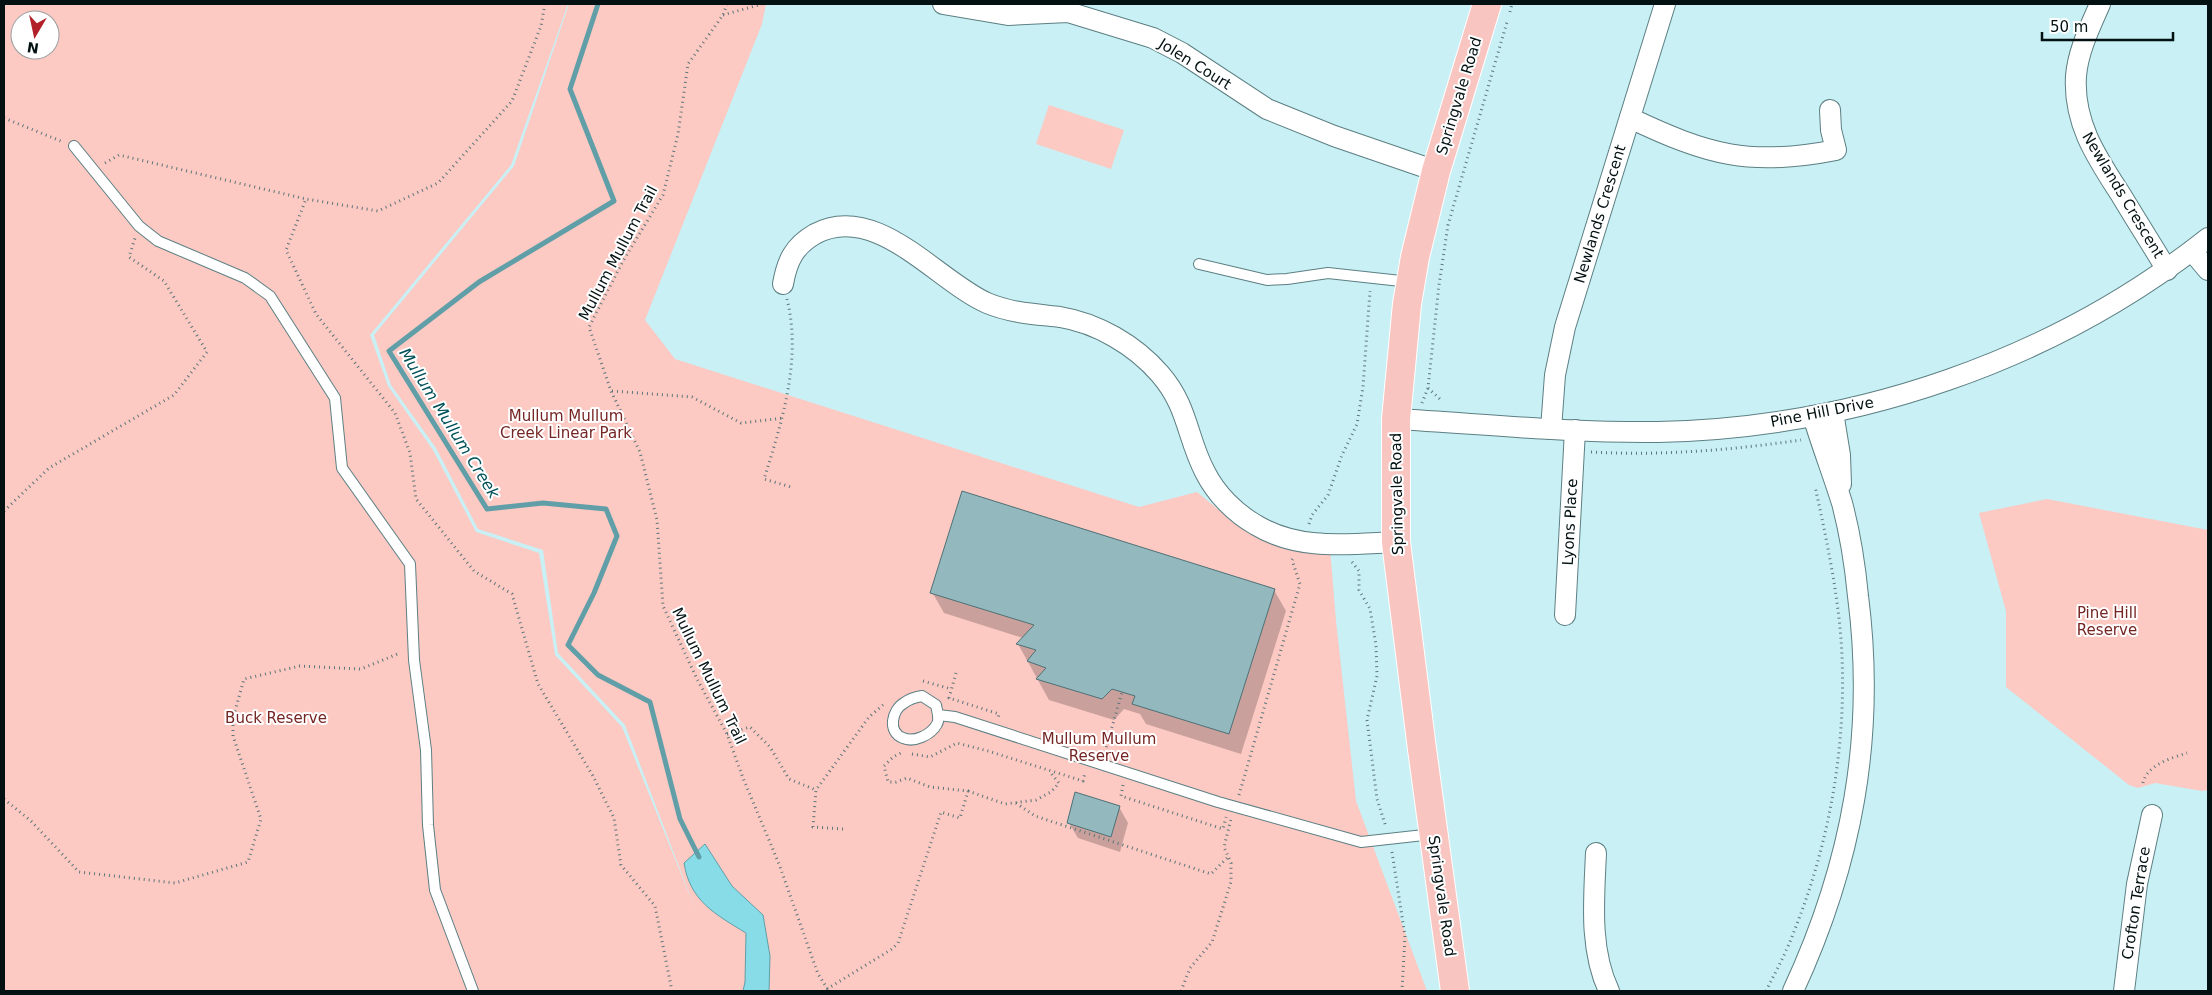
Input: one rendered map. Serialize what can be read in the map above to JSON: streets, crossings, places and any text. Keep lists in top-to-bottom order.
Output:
{
  "streets": {
    "main road": ["Springvale Road"],
    "street": [
      "Jolen Court",
      "Newlands Crescent",
      "Pine Hill Drive",
      "Lyons Place",
      "Crofton Terrace"
    ],
    "path": ["Mullum Mullum Trail"]
  },
  "crossings": [
    ["Jolen Court", "Springvale Road"],
    ["Springvale Road", "Pine Hill Drive"],
    ["Newlands Crescent", "Pine Hill Drive"],
    ["Pine Hill Drive", "Lyons Place"]
  ],
  "water": ["Mullum Mullum Creek"],
  "parks": [
    "Mullum Mullum Creek Linear Park",
    "Pine Hill Reserve",
    "Buck Reserve",
    "Mullum Mullum Reserve"
  ],
  "scale_bar": "50 m",
  "north": "bottom"
}
